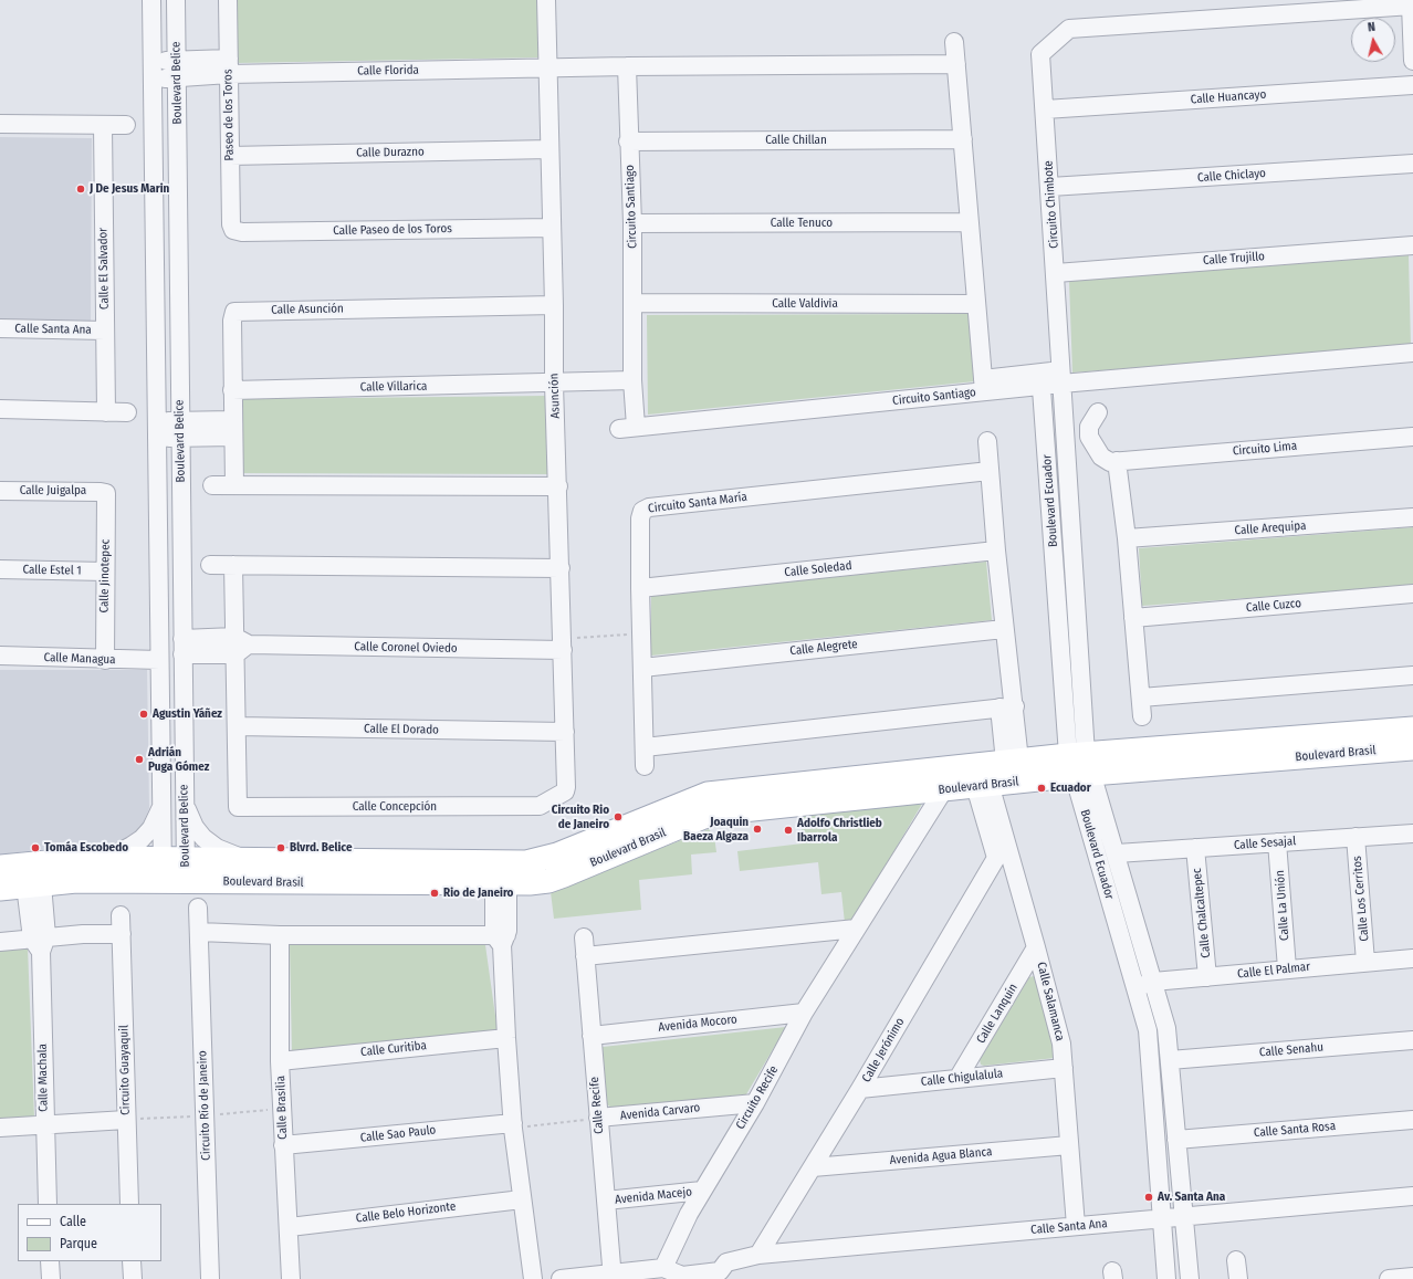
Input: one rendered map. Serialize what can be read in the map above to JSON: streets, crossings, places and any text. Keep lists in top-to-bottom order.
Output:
{
  "streets": {
    "main road": ["Boulevard Brasil"],
    "street": [
      "Calle Florida",
      "Boulevard Belice",
      "Calle Huancayo",
      "Paseo de los Toros",
      "Calle Chillan",
      "Calle Durazno",
      "Calle Chiclayo",
      "Circuito Chimbote",
      "Circuito Santiago",
      "Calle Tenuco",
      "Calle Paseo de los Toros",
      "Calle Trujillo",
      "Calle El Salvador",
      "Calle Valdivia",
      "Calle Asunción",
      "Calle Santa Ana",
      "Calle Villarica",
      "Asunción",
      "Circuito Lima",
      "Calle Juigalpa",
      "Boulevard Ecuador",
      "Circuito Santa María",
      "Calle Arequipa",
      "Calle Soledad",
      "Calle Estel 1",
      "Calle Jinotepec",
      "Calle Cuzco",
      "Calle Coronel Oviedo",
      "Calle Alegrete",
      "Calle Managua",
      "Calle El Dorado",
      "Calle Concepción",
      "Calle Sesajal",
      "Calle Los Cerritos",
      "Calle La Unión",
      "Calle Chalcaltepec",
      "Calle El Palmar",
      "Calle Salamanca",
      "Calle Lanquín",
      "Avenida Mocoro",
      "Calle Curitiba",
      "Calle Jerónimo",
      "Calle Senahu",
      "Circuito Guayaquil",
      "Calle Machala",
      "Calle Chigulalula",
      "Circuito Recife",
      "Circuito Río de Janeiro",
      "Calle Recife",
      "Calle Brasilia",
      "Avenida Carvaro",
      "Calle Santa Rosa",
      "Calle Sao Paulo",
      "Avenida Agua Blanca",
      "Avenida Macejo",
      "Calle Belo Horizonte"
    ]
  },
  "crossings": [
    ["Calle Florida", "Boulevard Belice"],
    ["Calle Florida", "Paseo de los Toros"],
    ["Boulevard Belice", "Calle Coronel Oviedo"],
    ["Boulevard Belice", "Calle Managua"],
    ["Boulevard Belice", "Boulevard Brasil"],
    ["Calle Huancayo", "Circuito Chimbote"],
    ["Paseo de los Toros", "Calle Durazno"],
    ["Paseo de los Toros", "Calle Paseo de los Toros"],
    ["Calle Chillan", "Circuito Santiago"],
    ["Calle Chiclayo", "Circuito Chimbote"],
    ["Circuito Chimbote", "Calle Trujillo"],
    ["Circuito Chimbote", "Boulevard Ecuador"],
    ["Circuito Santiago", "Calle Tenuco"],
    ["Circuito Santiago", "Calle Valdivia"],
    ["Circuito Santiago", "Calle Villarica"],
    ["Calle El Salvador", "Calle Santa Ana"],
    ["Calle Asunción", "Calle Villarica"],
    ["Calle Asunción", "Asunción"],
    ["Calle Santa Ana", "Boulevard Ecuador"],
    ["Calle Santa Ana", "Calle Salamanca"],
    ["Calle Santa Ana", "Calle Jerónimo"],
    ["Calle Santa Ana", "Circuito Recife"],
    ["Calle Villarica", "Asunción"],
    ["Asunción", "Calle Concepción"],
    ["Calle Juigalpa", "Calle Jinotepec"],
    ["Boulevard Ecuador", "Boulevard Brasil"],
    ["Boulevard Ecuador", "Calle Sesajal"],
    ["Boulevard Ecuador", "Calle El Palmar"],
    ["Boulevard Ecuador", "Calle Senahu"],
    ["Boulevard Ecuador", "Calle Santa Rosa"],
    ["Circuito Santa María", "Calle Soledad"],
    ["Circuito Santa María", "Calle Alegrete"],
    ["Calle Estel 1", "Calle Jinotepec"],
    ["Calle Jinotepec", "Calle Managua"],
    ["Calle Coronel Oviedo", "Calle Concepción"],
    ["Calle El Dorado", "Calle Concepción"],
    ["Boulevard Brasil", "Calle Salamanca"],
    ["Boulevard Brasil", "Calle Machala"],
    ["Boulevard Brasil", "Circuito Recife"],
    ["Calle Sesajal", "Calle Los Cerritos"],
    ["Calle Sesajal", "Calle La Unión"],
    ["Calle Sesajal", "Calle Chalcaltepec"],
    ["Calle Los Cerritos", "Calle El Palmar"],
    ["Calle La Unión", "Calle El Palmar"],
    ["Calle Chalcaltepec", "Calle El Palmar"],
    ["Calle Salamanca", "Calle Lanquín"],
    ["Calle Salamanca", "Calle Jerónimo"],
    ["Calle Salamanca", "Calle Chigulalula"],
    ["Calle Salamanca", "Avenida Agua Blanca"],
    ["Calle Lanquín", "Calle Chigulalula"],
    ["Avenida Mocoro", "Circuito Recife"],
    ["Avenida Mocoro", "Calle Recife"],
    ["Calle Curitiba", "Calle Brasilia"],
    ["Calle Jerónimo", "Calle Chigulalula"],
    ["Calle Jerónimo", "Avenida Agua Blanca"],
    ["Circuito Recife", "Avenida Carvaro"],
    ["Circuito Recife", "Avenida Macejo"],
    ["Calle Recife", "Avenida Carvaro"],
    ["Calle Recife", "Avenida Macejo"],
    ["Calle Brasilia", "Calle Sao Paulo"],
    ["Calle Brasilia", "Calle Belo Horizonte"]
  ],
  "places": [
    "J De Jesus Marin",
    "Agustin Yáñez",
    "Adrián Puga Gómez",
    "Ecuador",
    "Circuito Rio de Janeiro",
    "Joaquin Baeza Algaza",
    "Adolfo Christlieb Ibarrola",
    "Tomáa Escobedo",
    "Blvrd. Belice",
    "Rio de Janeiro",
    "Av. Santa Ana"
  ],
  "legend": ["Calle", "Parque"],
  "north": "top"
}
